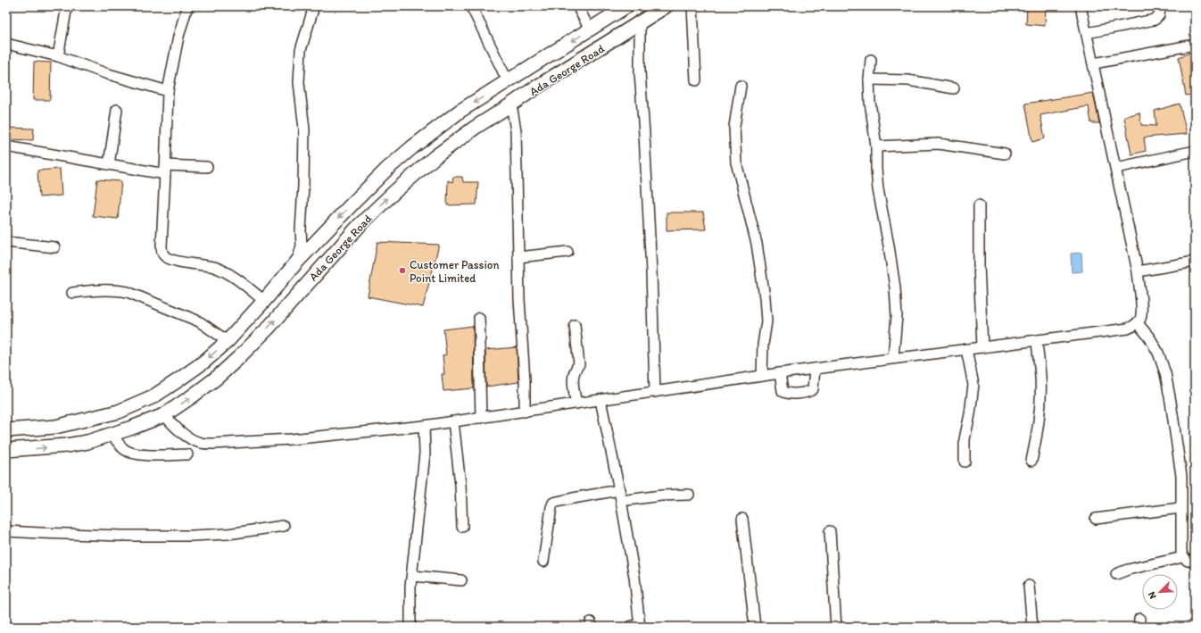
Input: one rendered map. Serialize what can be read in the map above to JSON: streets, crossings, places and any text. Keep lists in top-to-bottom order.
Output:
{
  "streets": {
    "main road": ["Ada George Road"]
  },
  "places": ["Customer Passion Point Limited"],
  "north": "bottom left"
}
